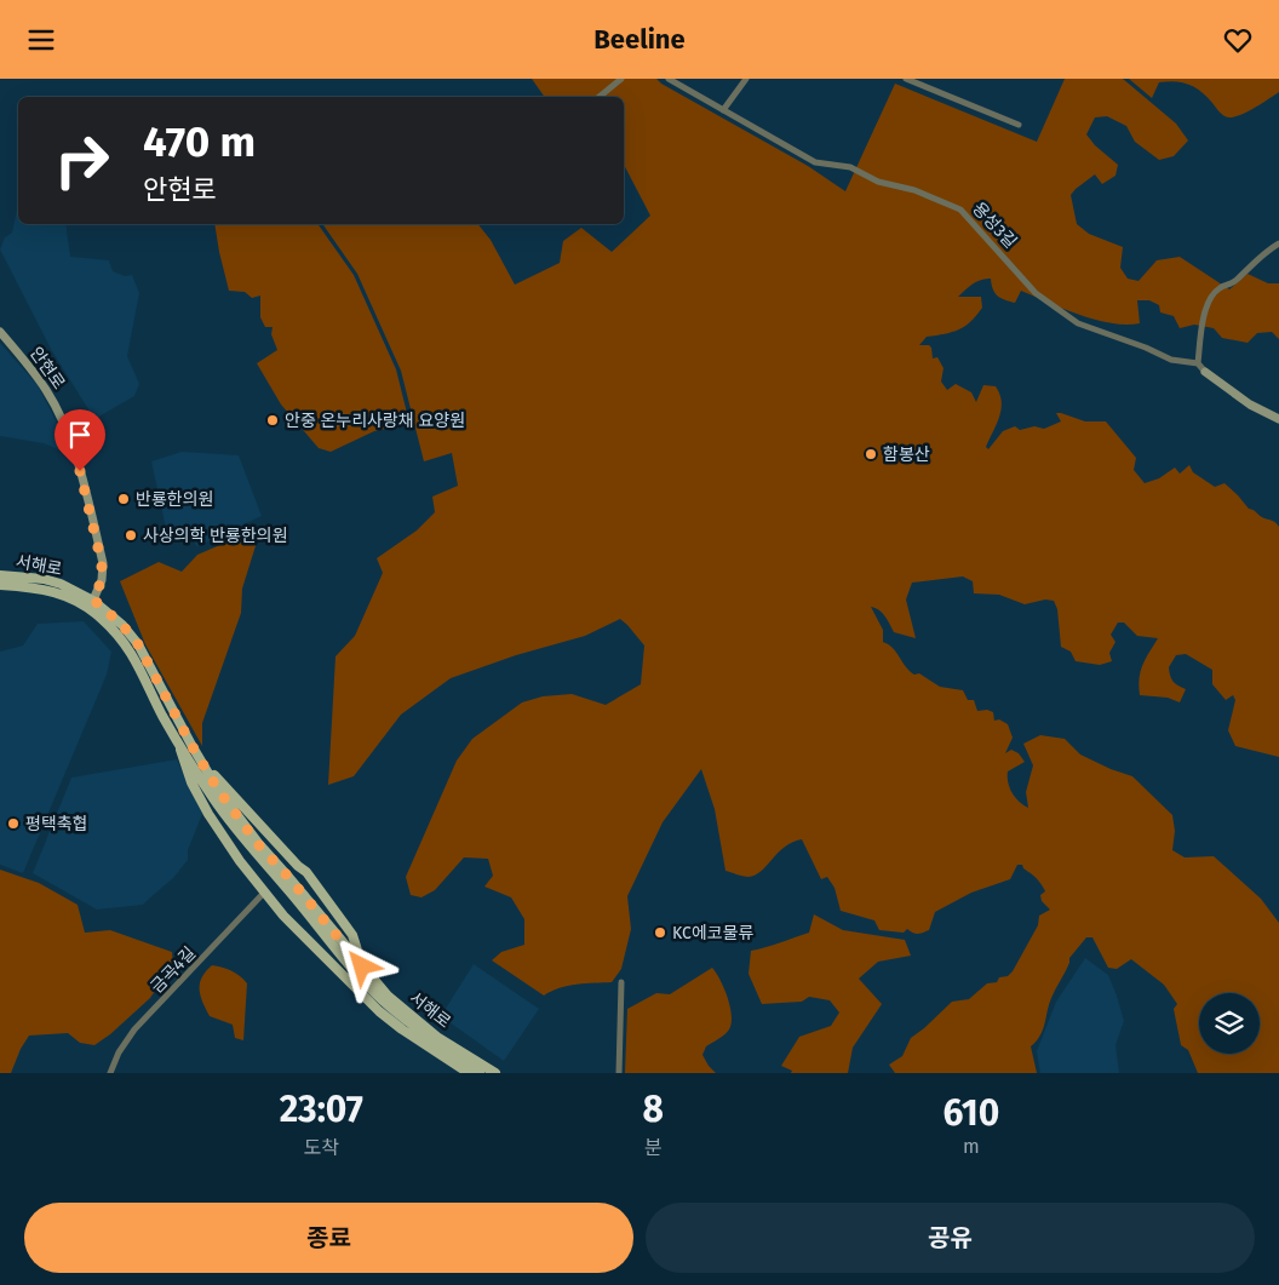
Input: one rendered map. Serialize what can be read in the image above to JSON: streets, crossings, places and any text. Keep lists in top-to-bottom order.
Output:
{
  "streets": {
    "main road": ["안현로", "서해로"],
    "street": ["용성3길", "금곡4길"]
  },
  "crossings": [
    ["안현로", "서해로"]
  ],
  "places": [
    "안중 온누리사랑채 요양원",
    "함봉산",
    "반룡한의원",
    "사상의학 반룡한의원",
    "평택축협",
    "KC에코물류"
  ],
  "page": {
    "header": "Beeline",
    "turn": ["470 m", "안현로"],
    "eta": [
      "23:07",
      "도착",
      "8",
      "분",
      "610",
      "m"
    ],
    "buttons": ["종료", "공유"]
  }
}
